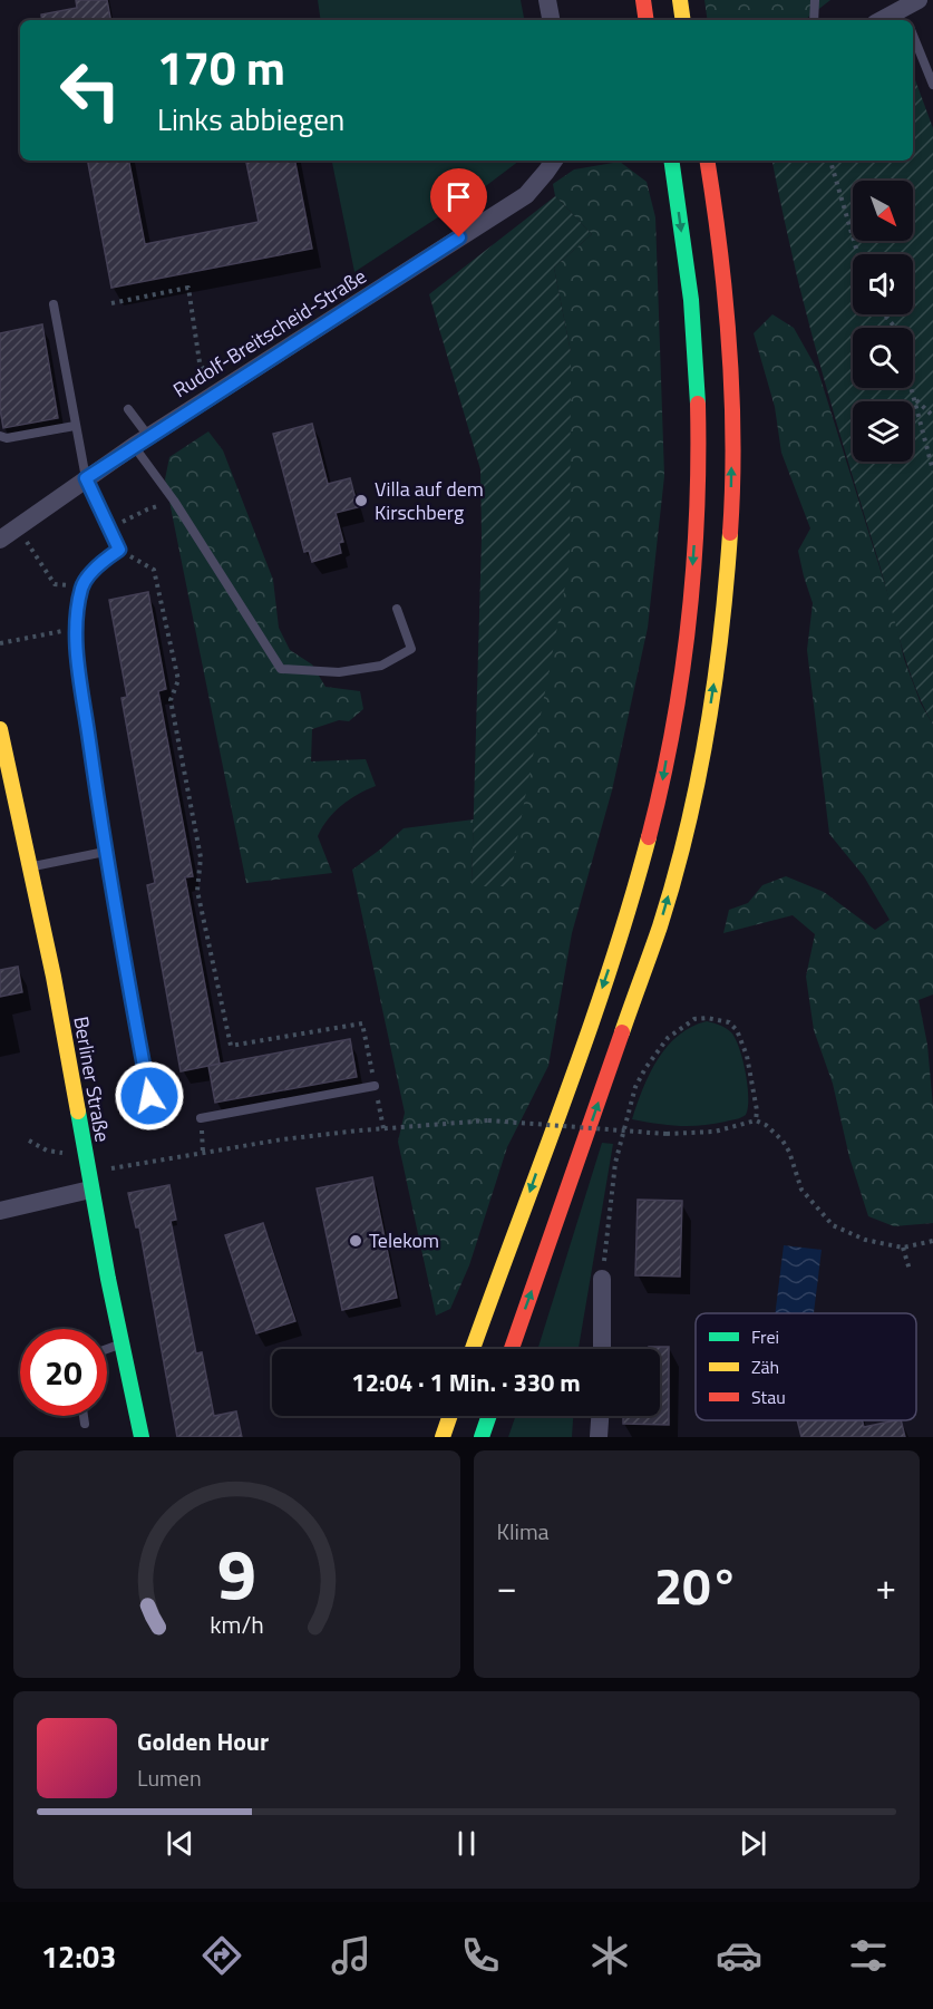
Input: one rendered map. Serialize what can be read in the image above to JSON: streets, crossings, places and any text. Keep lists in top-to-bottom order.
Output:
{
  "streets": {
    "main road": ["Berliner Straße"],
    "street": ["Rudolf-Breitscheid-Straße"]
  },
  "places": ["Villa auf dem Kirschberg", "Telekom"],
  "legend": ["Frei", "Zäh", "Stau"],
  "north": "bottom right",
  "page": {
    "turn": ["170 m", "Links abbiegen"],
    "limit": "20",
    "trip": "12:04 · 1 Min. · 330 m",
    "tile": "Klima",
    "heat": ["−", "20°", "+"],
    "song": ["Golden Hour", "Lumen"],
    "tabs": "12:03",
    "gauge": ["9", "km/h"]
  }
}
